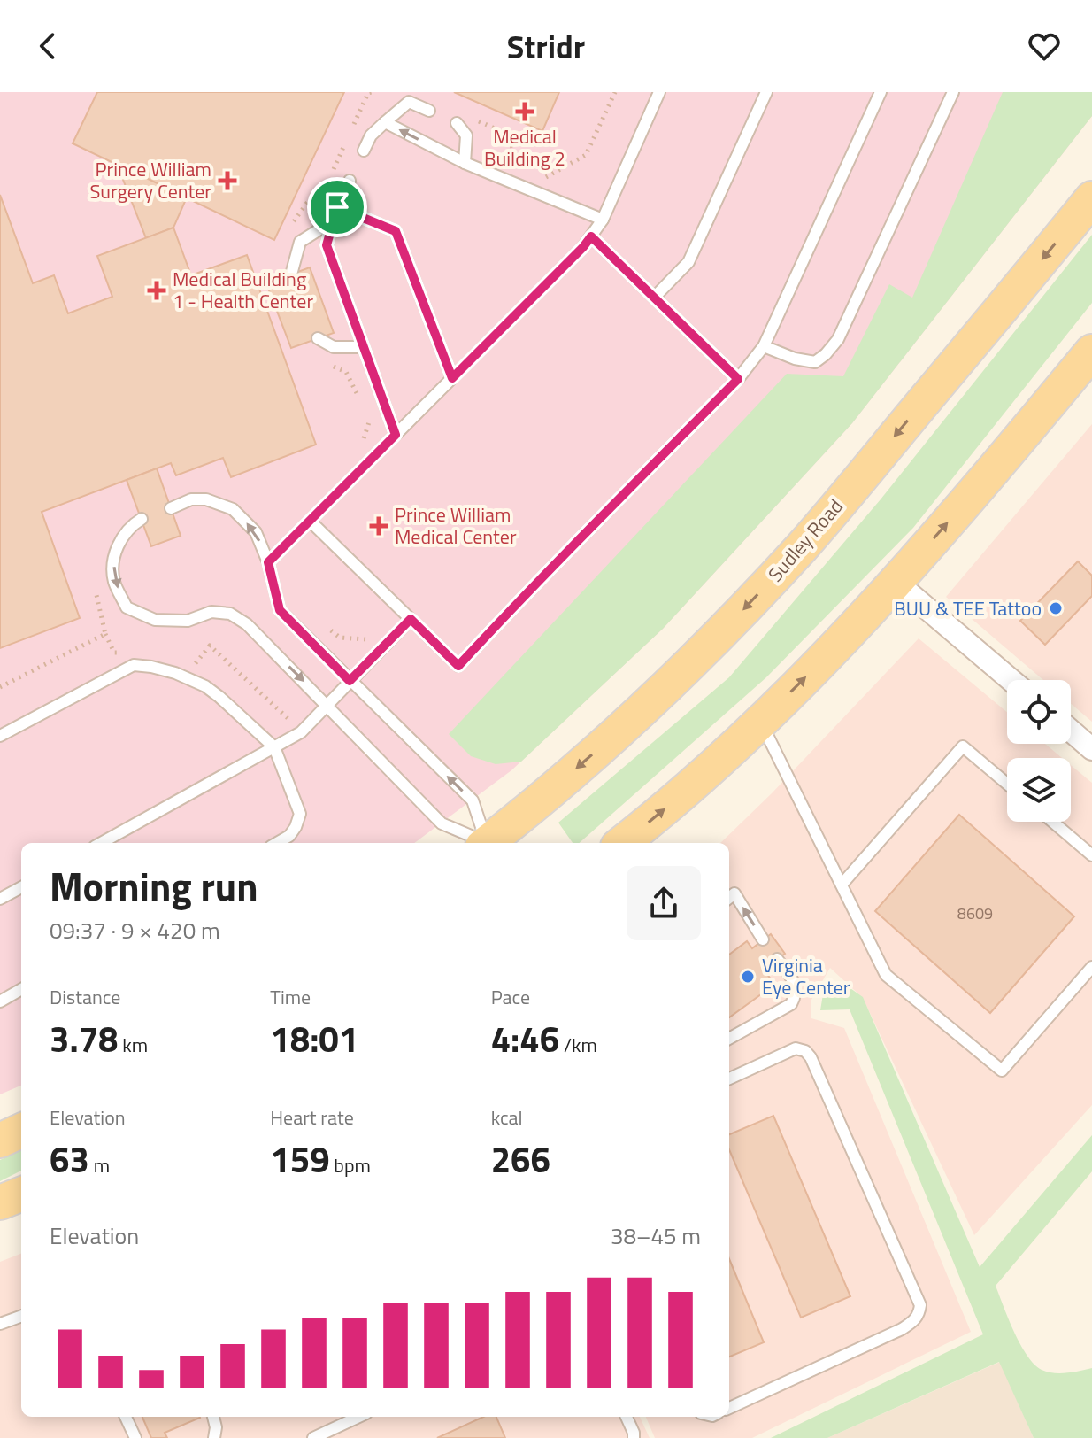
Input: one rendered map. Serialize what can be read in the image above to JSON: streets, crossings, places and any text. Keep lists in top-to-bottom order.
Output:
{
  "streets": {
    "main road": ["Sudley Road"]
  },
  "places": {
    "health": [
      "Medical Building 2",
      "Prince William Surgery Center",
      "Medical Building 1 - Health Center",
      "Prince William Medical Center"
    ],
    "other": ["BUU & TEE Tattoo", "Virginia Eye Center"]
  },
  "house_numbers": ["8609"],
  "page": {
    "header": "Stridr",
    "heading": ["Morning run", "09:37 · 9 × 420 m"],
    "stats": [
      ["Distance", "3.78 km"],
      ["Time", "18:01"],
      ["Pace", "4:46 /km"],
      ["Elevation", "63 m"],
      ["Heart rate", "159 bpm"],
      ["kcal", "266"]
    ],
    "chart": ["Elevation", "38–45 m"]
  }
}
